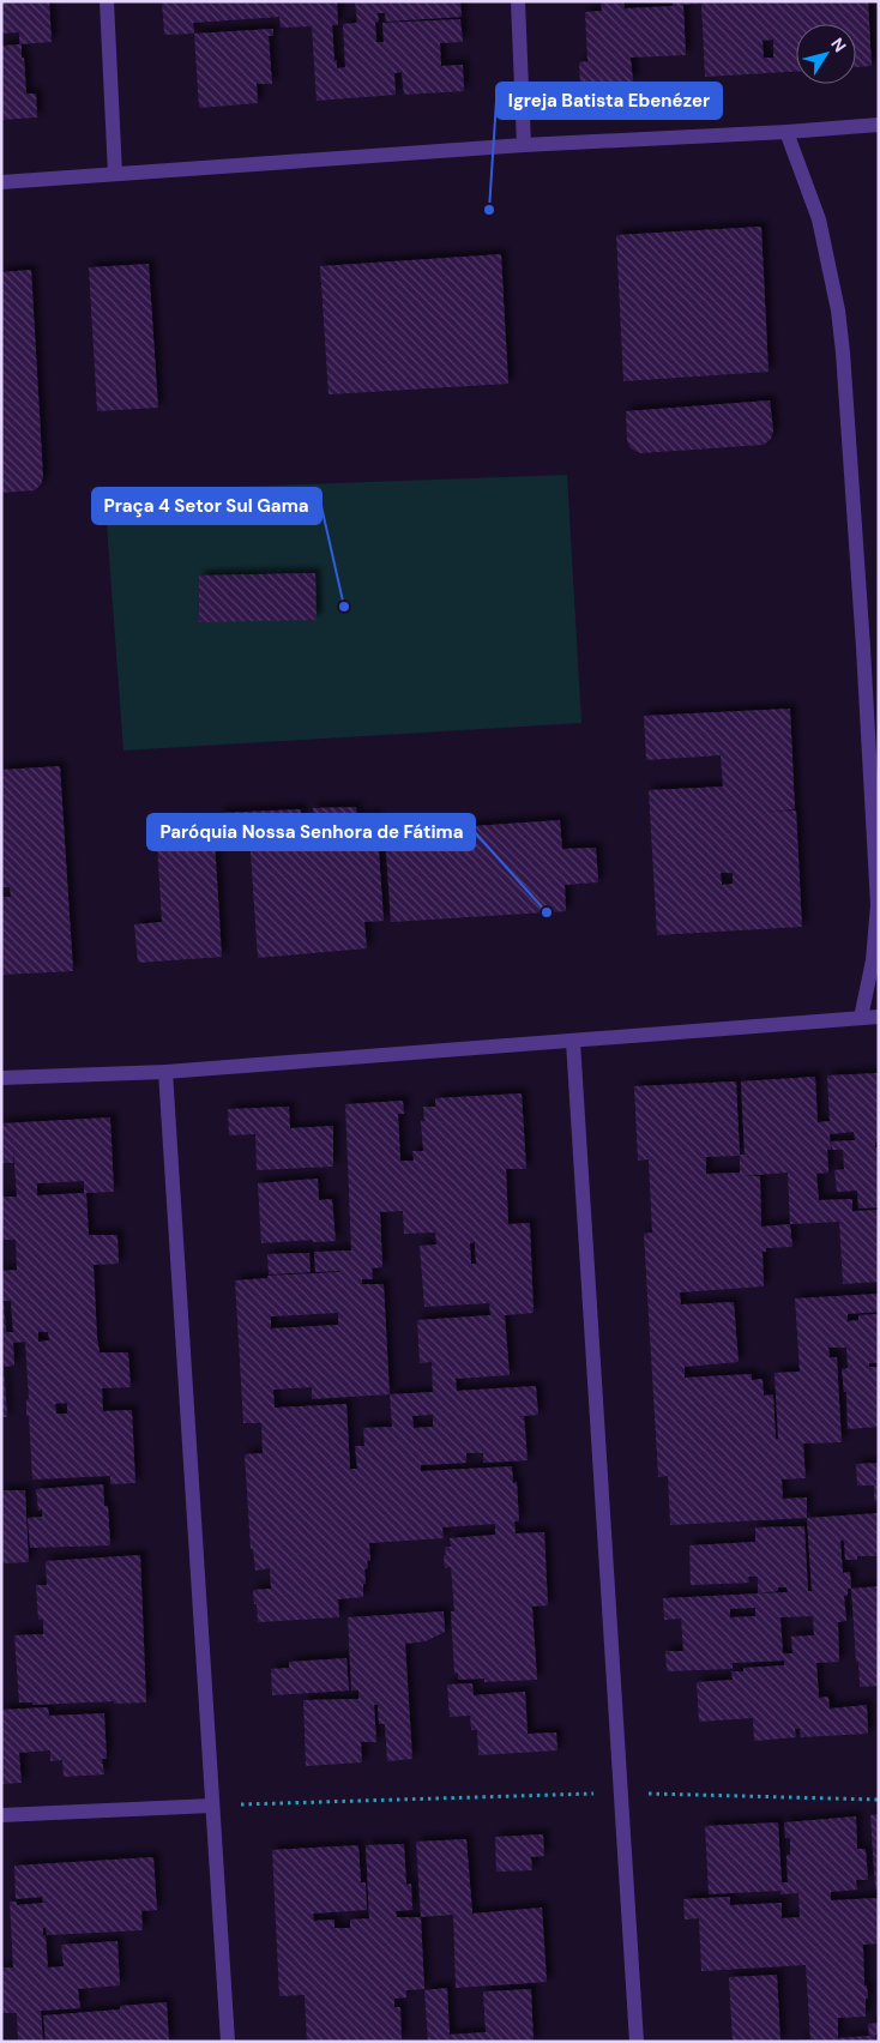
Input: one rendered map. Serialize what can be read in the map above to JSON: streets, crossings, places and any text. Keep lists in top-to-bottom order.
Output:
{
  "places": ["Igreja Batista Ebenézer", "Praça 4 Setor Sul Gama", "Paróquia Nossa Senhora de Fátima"],
  "north": "top right"
}
